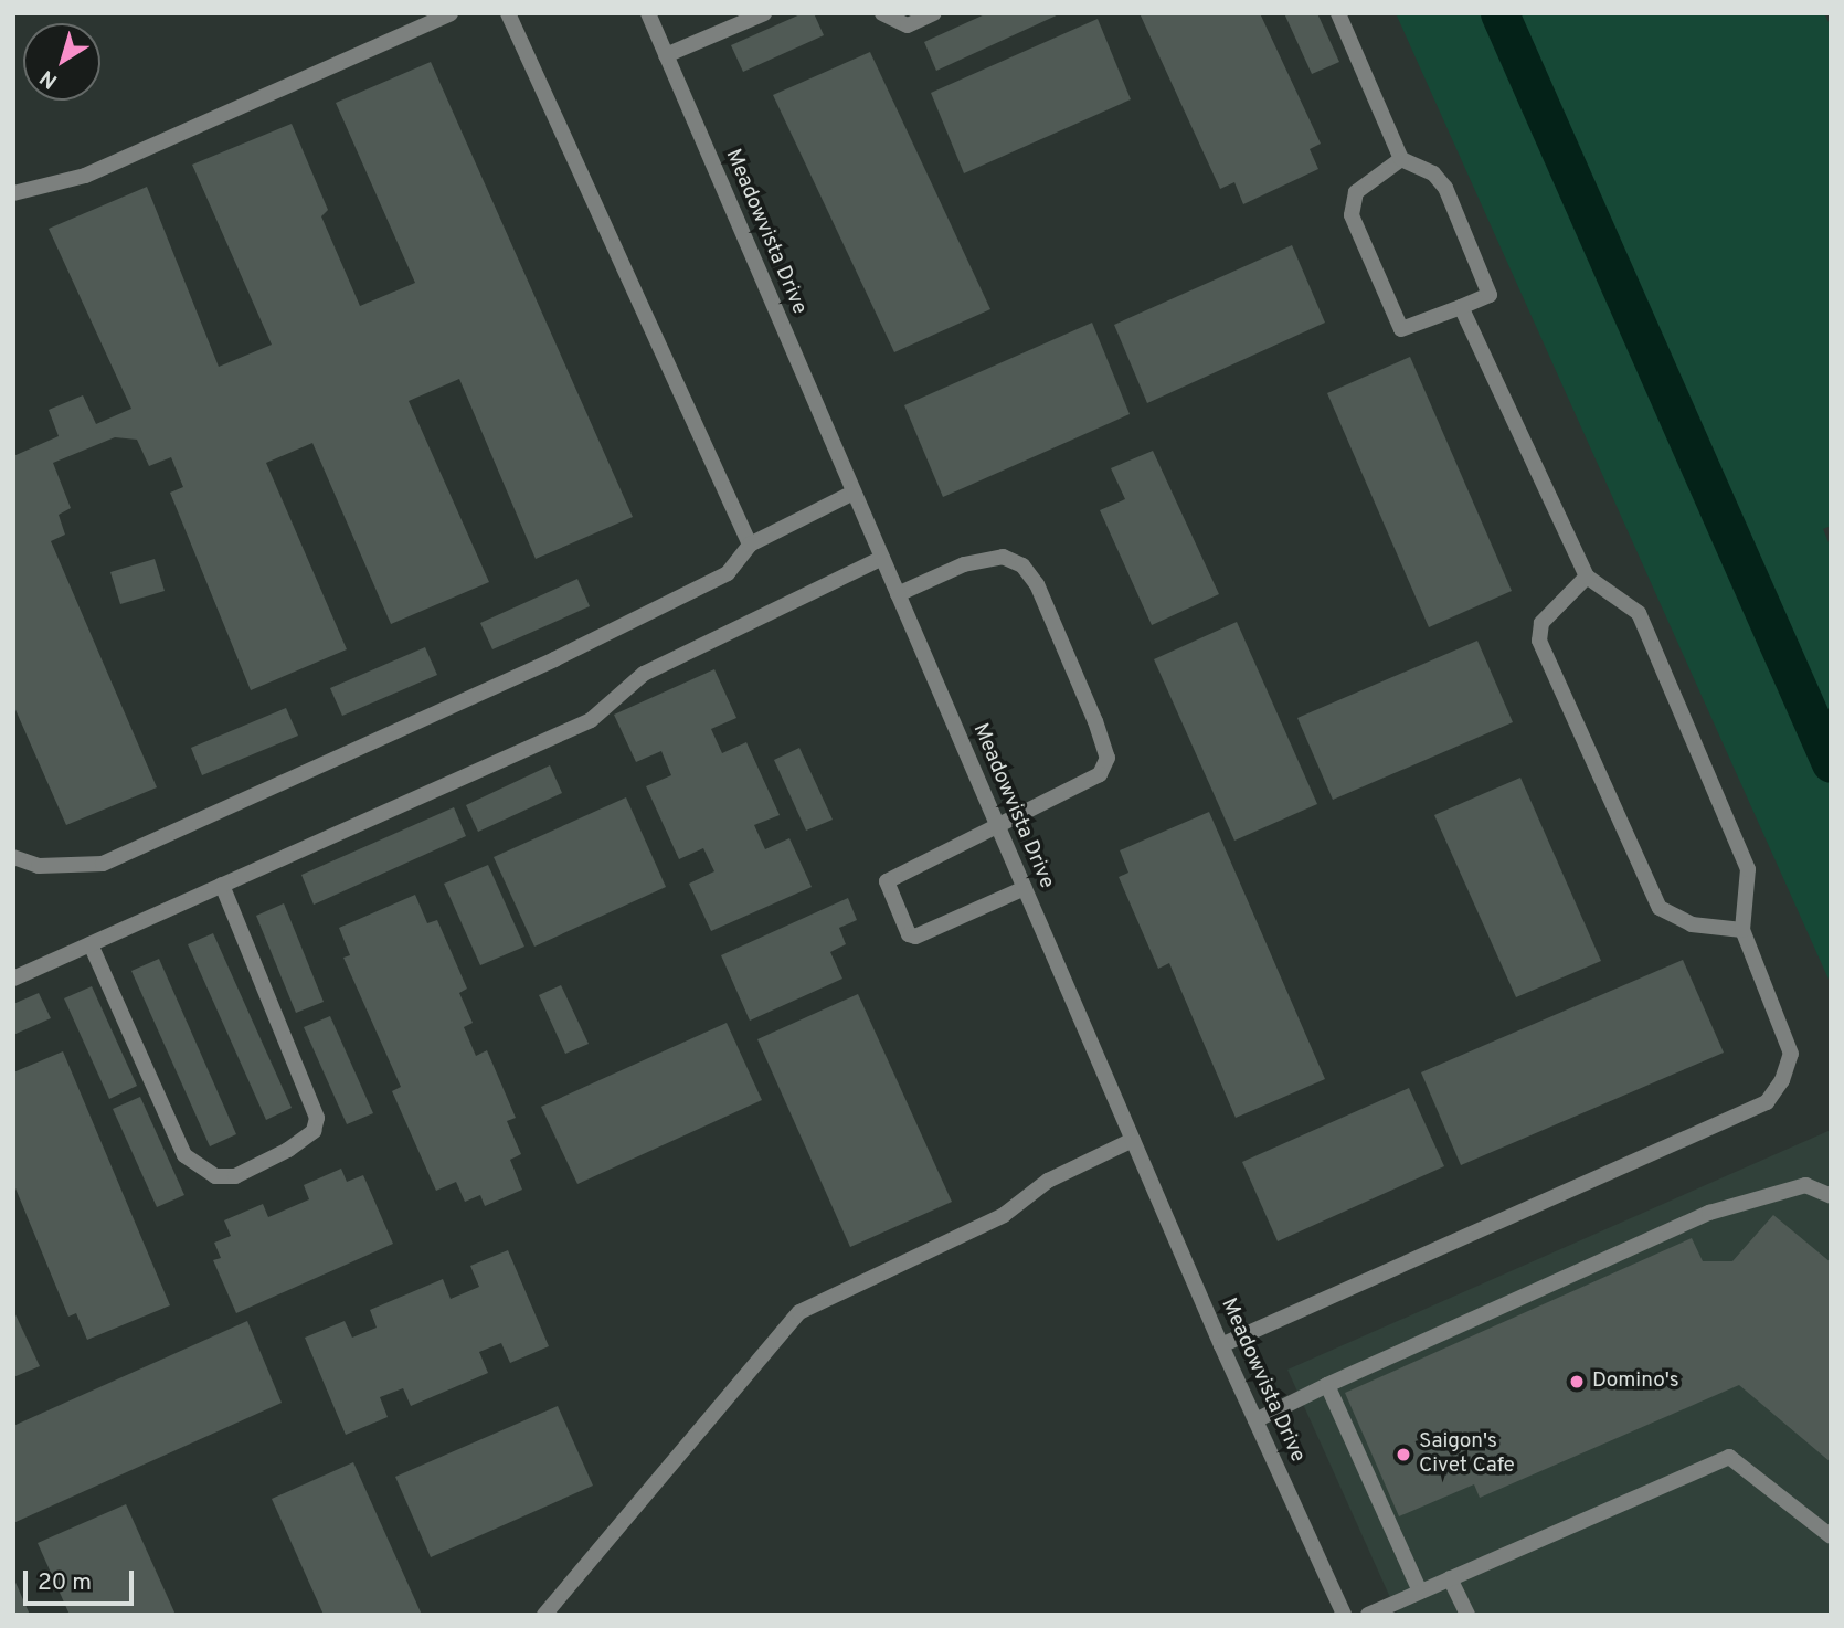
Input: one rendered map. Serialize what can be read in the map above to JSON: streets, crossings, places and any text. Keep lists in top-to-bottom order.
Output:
{
  "streets": {
    "street": ["Meadowvista Drive"]
  },
  "places": ["Domino's", "Saigon's Civet Cafe"],
  "scale_bar": "20 m",
  "north": "bottom left"
}
